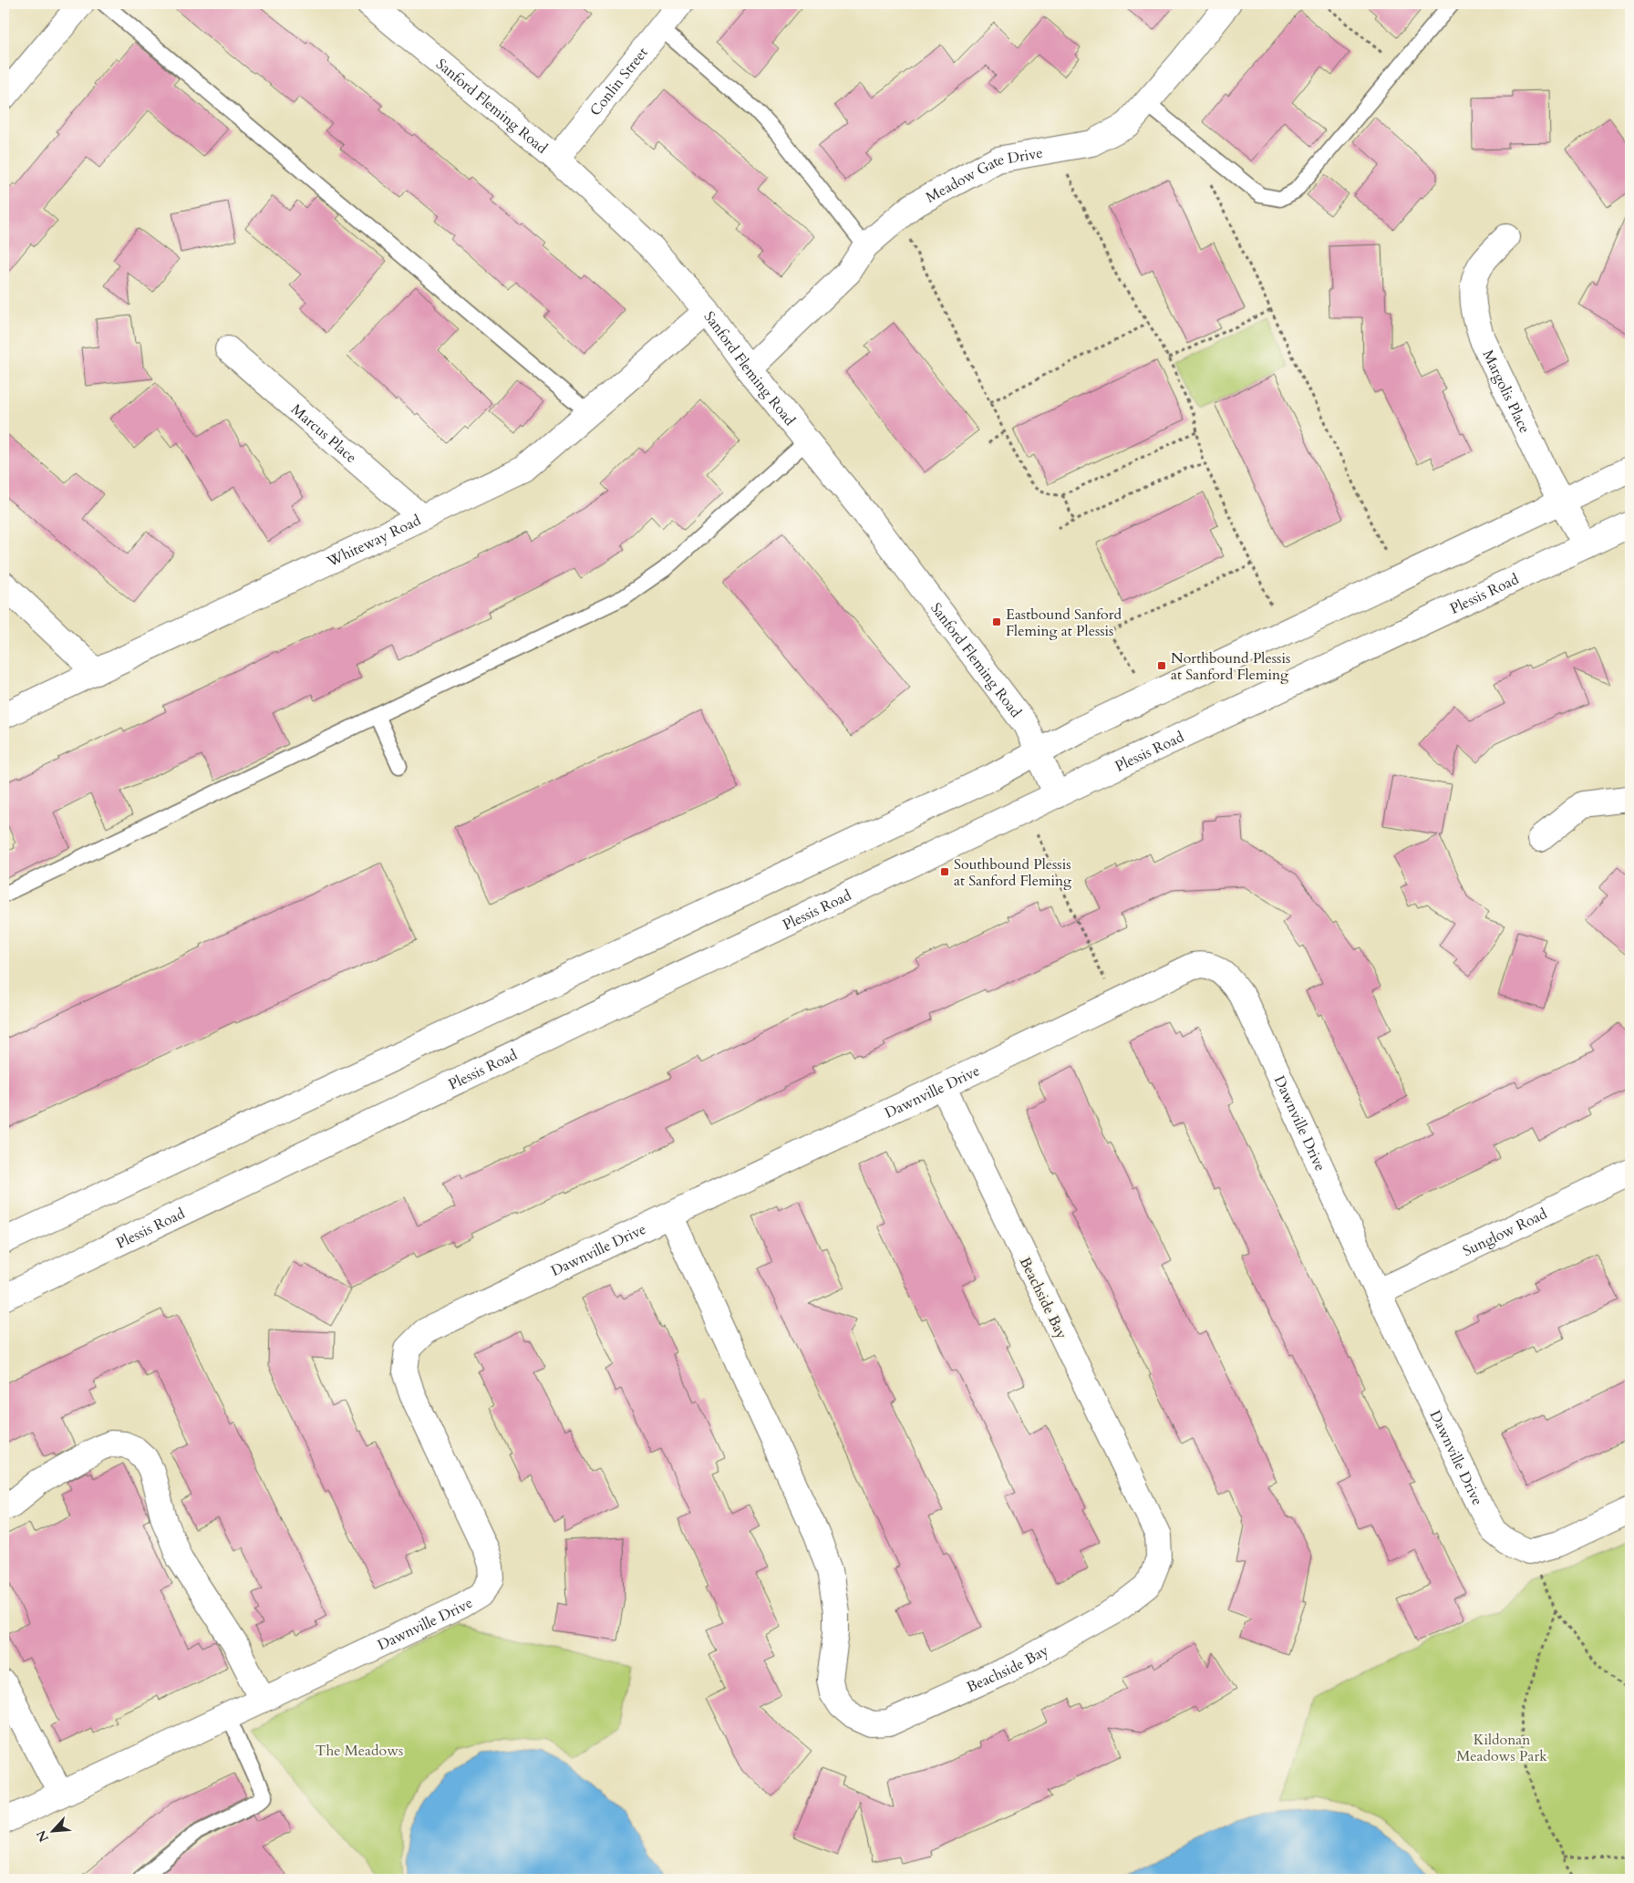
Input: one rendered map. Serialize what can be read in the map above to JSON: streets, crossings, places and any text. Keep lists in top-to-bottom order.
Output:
{
  "streets": {
    "street": [
      "Conlin Street",
      "Sanford Fleming Road",
      "Meadow Gate Drive",
      "Margolis Place",
      "Marcus Place",
      "Whiteway Road",
      "Plessis Road",
      "Dawnville Drive",
      "Sunglow Road",
      "Beachside Bay"
    ]
  },
  "crossings": [
    ["Conlin Street", "Sanford Fleming Road"],
    ["Sanford Fleming Road", "Meadow Gate Drive"],
    ["Sanford Fleming Road", "Whiteway Road"],
    ["Sanford Fleming Road", "Plessis Road"],
    ["Margolis Place", "Plessis Road"],
    ["Marcus Place", "Whiteway Road"],
    ["Dawnville Drive", "Sunglow Road"],
    ["Dawnville Drive", "Beachside Bay"]
  ],
  "parks": ["Kildonan Meadows Park", "The Meadows"],
  "places": {
    "transit": ["Eastbound Sanford Fleming at Plessis", "Northbound Plessis at Sanford Fleming", "Southbound Plessis at Sanford Fleming"]
  },
  "north": "bottom left"
}
